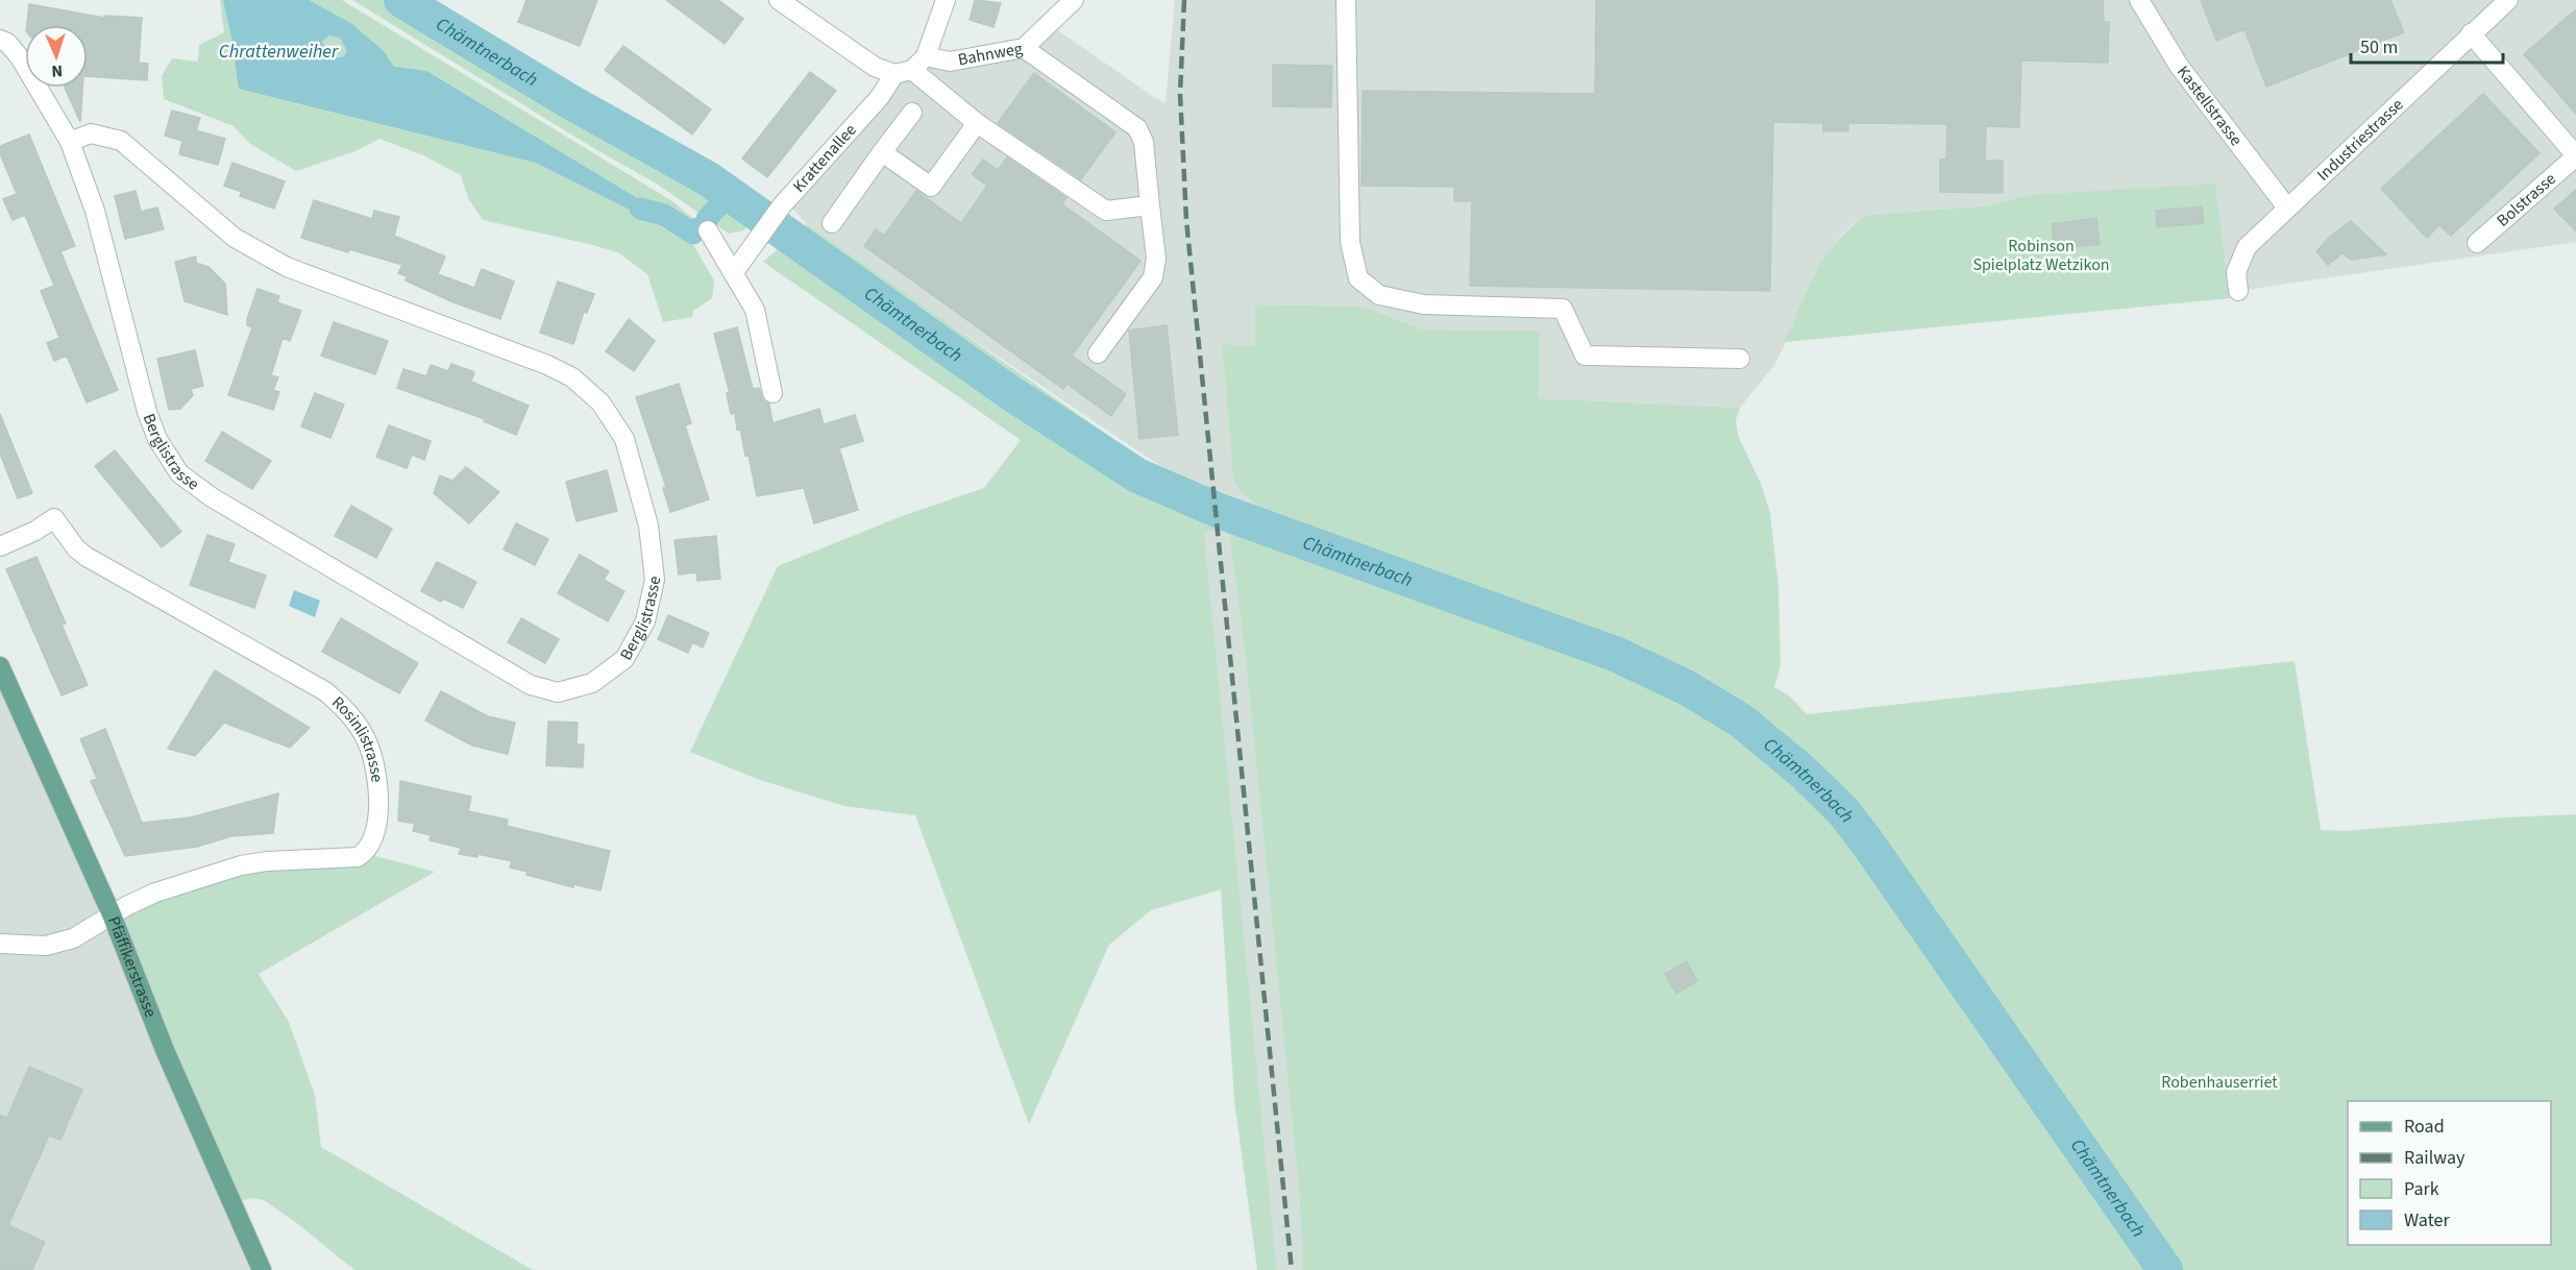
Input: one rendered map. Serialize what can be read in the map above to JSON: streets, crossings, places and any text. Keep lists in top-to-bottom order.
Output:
{
  "streets": {
    "main road": ["Pfäffikerstrasse"],
    "street": [
      "Bahnweg",
      "Kastellstrasse",
      "Industriestrasse",
      "Krattenallee",
      "Bolstrasse",
      "Berglistrasse",
      "Rosinlistrasse"
    ]
  },
  "crossings": [
    ["Bahnweg", "Krattenallee"],
    ["Kastellstrasse", "Industriestrasse"],
    ["Industriestrasse", "Bolstrasse"],
    ["Rosinlistrasse", "Pfäffikerstrasse"]
  ],
  "water": ["Chämtnerbach", "Chrattenweiher"],
  "parks": ["Robinson Spielplatz Wetzikon", "Robenhauserriet"],
  "legend": [
    "Road",
    "Railway",
    "Park",
    "Water"
  ],
  "scale_bar": "50 m",
  "north": "bottom"
}
